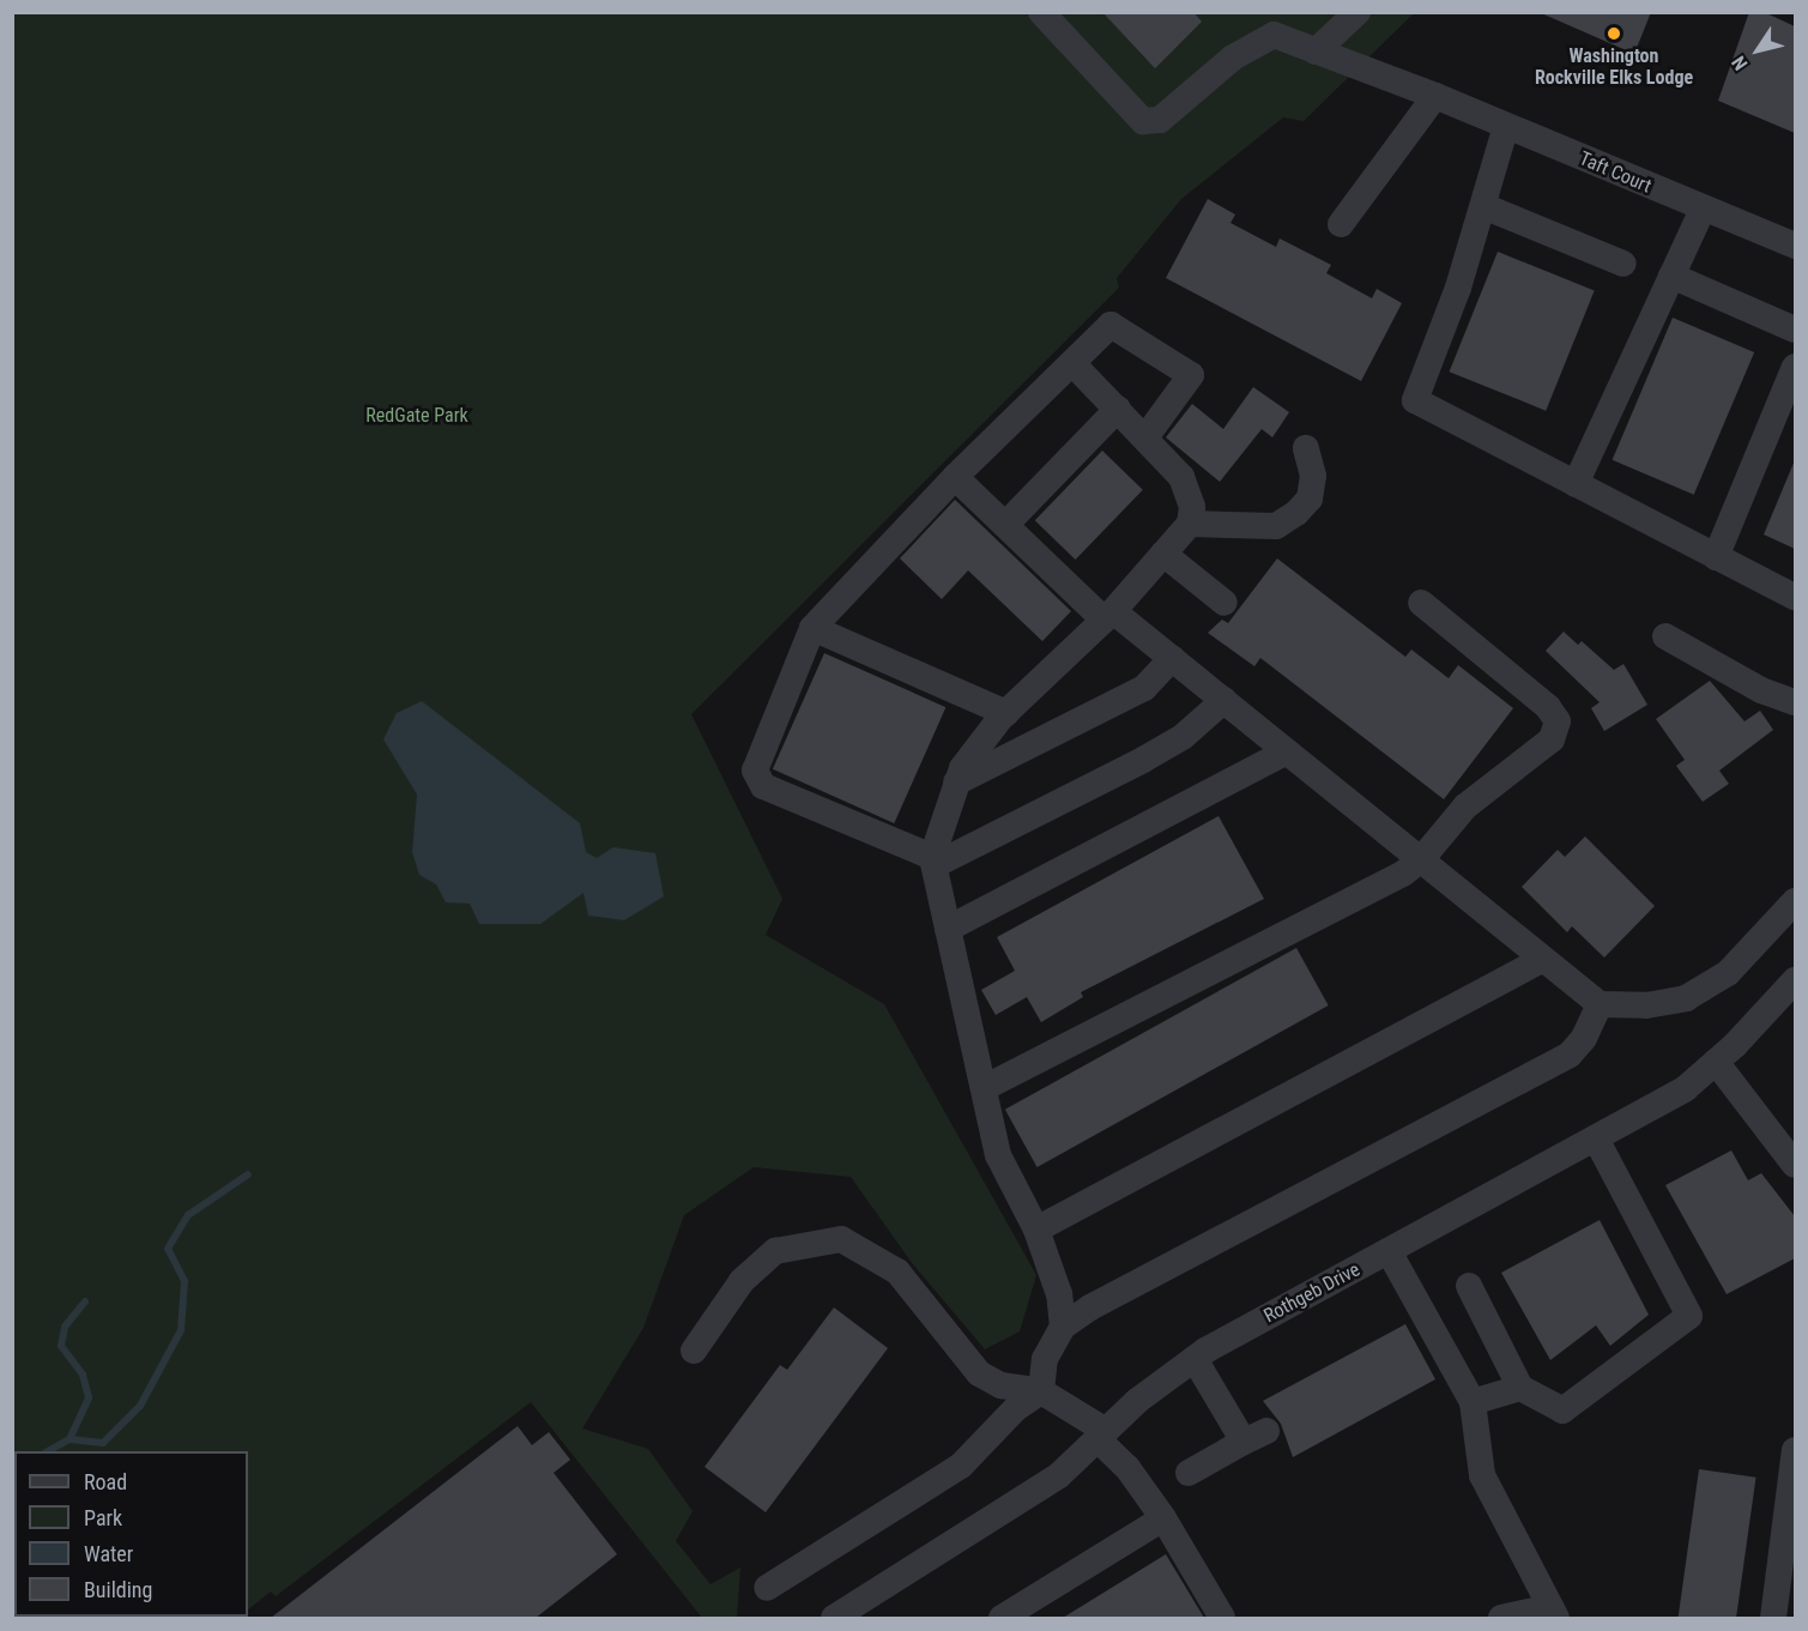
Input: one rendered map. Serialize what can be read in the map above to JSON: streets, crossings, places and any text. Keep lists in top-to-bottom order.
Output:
{
  "streets": {
    "street": ["Taft Court", "Rothgeb Drive"]
  },
  "parks": ["RedGate Park"],
  "places": ["Washington Rockville Elks Lodge"],
  "legend": [
    "Road",
    "Park",
    "Water",
    "Building"
  ],
  "north": "bottom left"
}
